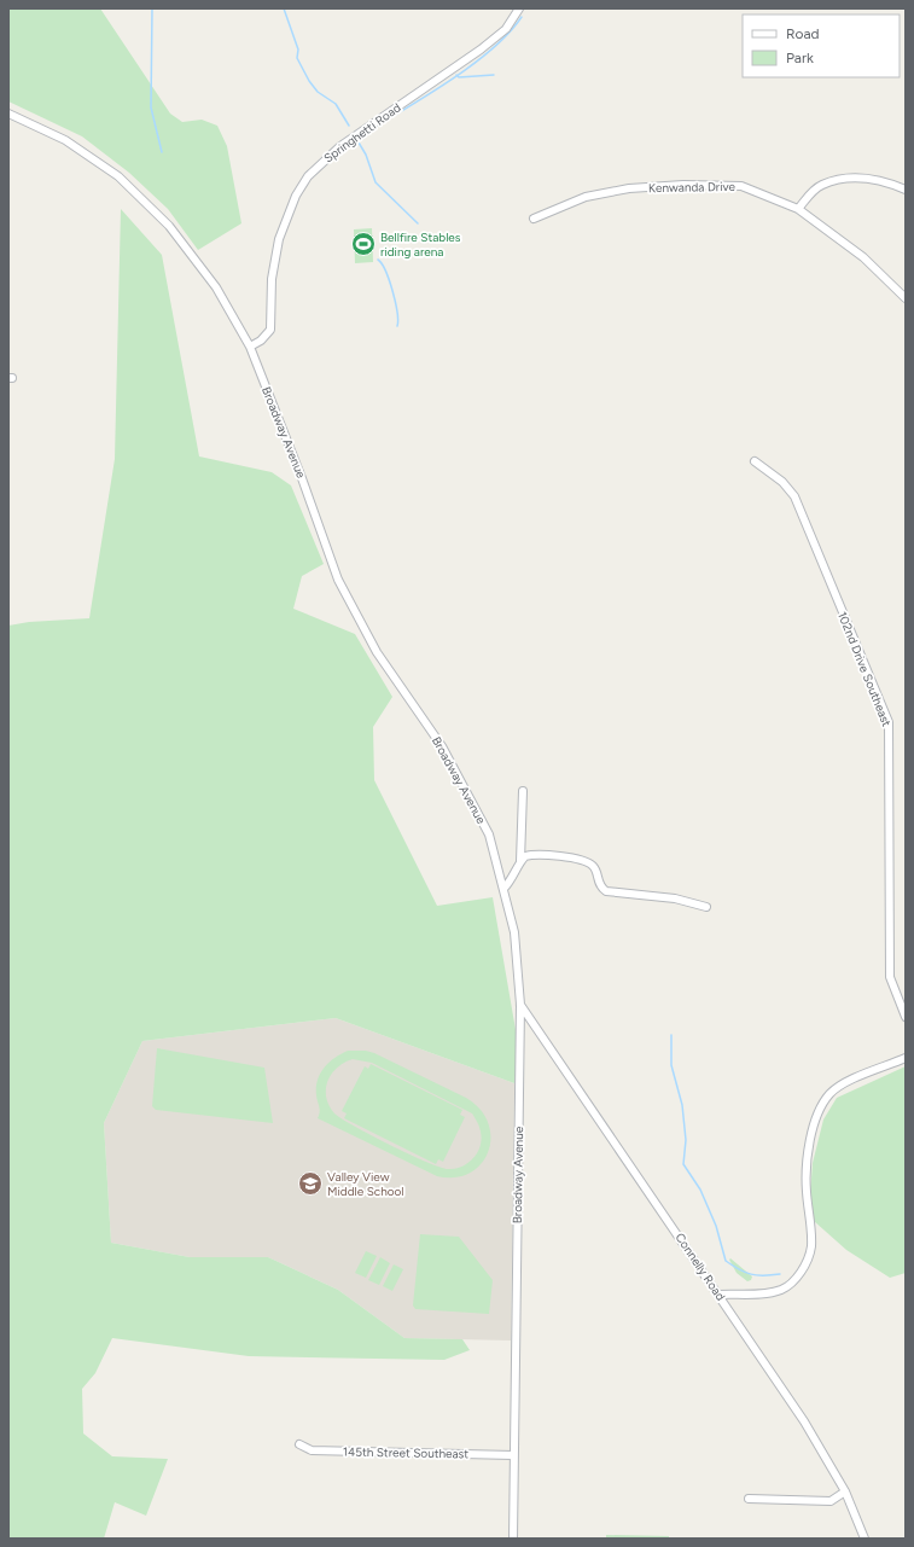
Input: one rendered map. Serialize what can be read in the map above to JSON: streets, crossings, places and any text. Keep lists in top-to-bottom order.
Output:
{
  "streets": {
    "street": [
      "Springhetti Road",
      "Kenwanda Drive",
      "Broadway Avenue",
      "102nd Drive Southeast",
      "Connelly Road",
      "145th Street Southeast"
    ]
  },
  "crossings": [
    ["Springhetti Road", "Broadway Avenue"],
    ["Broadway Avenue", "Connelly Road"],
    ["Broadway Avenue", "145th Street Southeast"]
  ],
  "places": {
    "sports": ["Bellfire Stables riding arena"],
    "school or university": ["Valley View Middle School"]
  },
  "legend": ["Road", "Park"]
}
